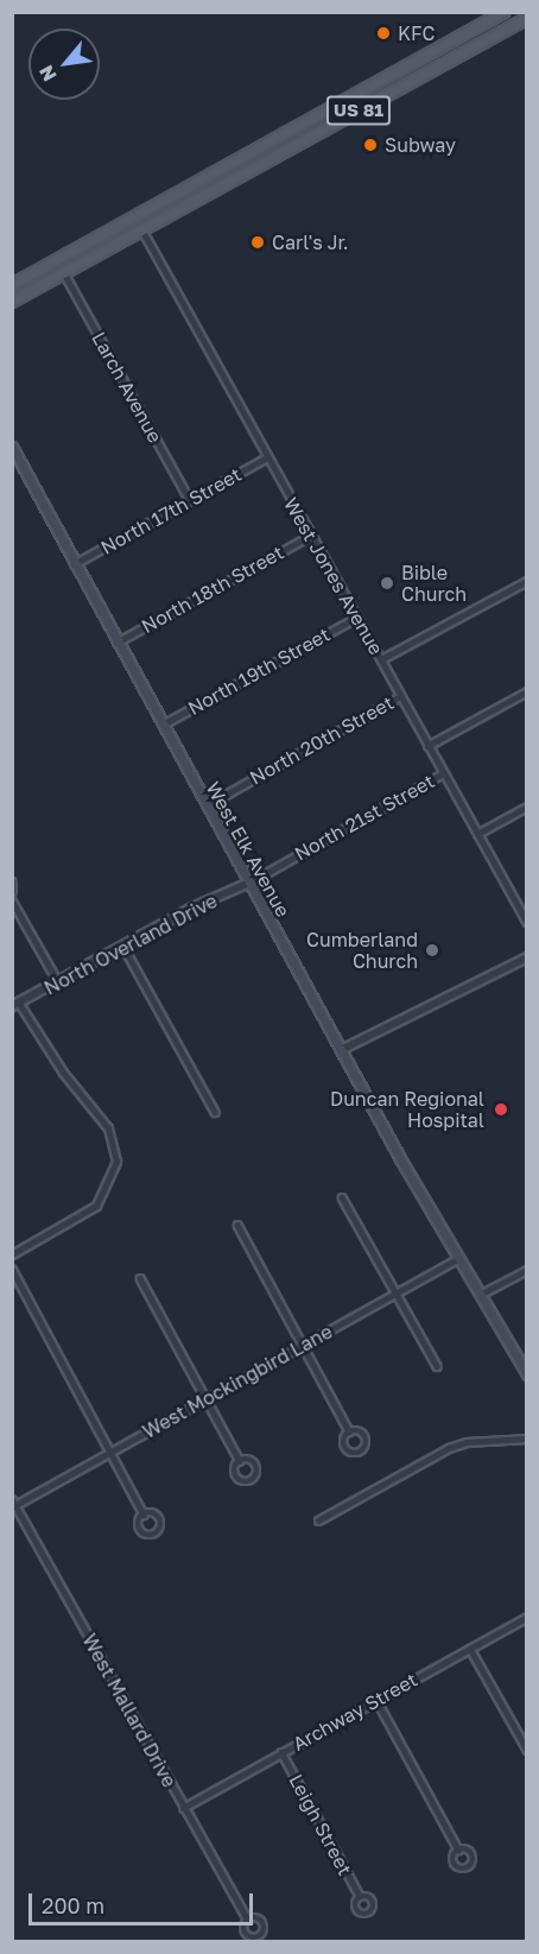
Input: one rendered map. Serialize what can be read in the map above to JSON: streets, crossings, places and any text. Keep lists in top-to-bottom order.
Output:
{
  "streets": {
    "main road": ["US 81", "West Elk Avenue"],
    "street": [
      "Larch Avenue",
      "North 17th Street",
      "West Jones Avenue",
      "North 18th Street",
      "North 19th Street",
      "North 20th Street",
      "North 21st Street",
      "North Overland Drive",
      "West Mockingbird Lane",
      "West Mallard Drive",
      "Archway Street",
      "Leigh Street"
    ]
  },
  "crossings": [
    ["US 81", "Larch Avenue"],
    ["US 81", "West Jones Avenue"],
    ["Larch Avenue", "North 17th Street"],
    ["North 17th Street", "West Jones Avenue"],
    ["North 17th Street", "West Elk Avenue"],
    ["West Jones Avenue", "North 18th Street"],
    ["West Jones Avenue", "North 19th Street"],
    ["West Jones Avenue", "North 20th Street"],
    ["West Jones Avenue", "North 21st Street"],
    ["North 18th Street", "West Elk Avenue"],
    ["North 19th Street", "West Elk Avenue"],
    ["North 20th Street", "West Elk Avenue"],
    ["North 21st Street", "West Elk Avenue"],
    ["North 21st Street", "North Overland Drive"],
    ["West Elk Avenue", "North Overland Drive"],
    ["West Elk Avenue", "West Mockingbird Lane"],
    ["West Mockingbird Lane", "West Mallard Drive"],
    ["West Mallard Drive", "Archway Street"],
    ["Archway Street", "Leigh Street"]
  ],
  "places": [
    "KFC",
    "Subway",
    "Carl's Jr.",
    "Bible Church",
    "Cumberland Church",
    "Duncan Regional Hospital"
  ],
  "scale_bar": "200 m",
  "north": "bottom left"
}
